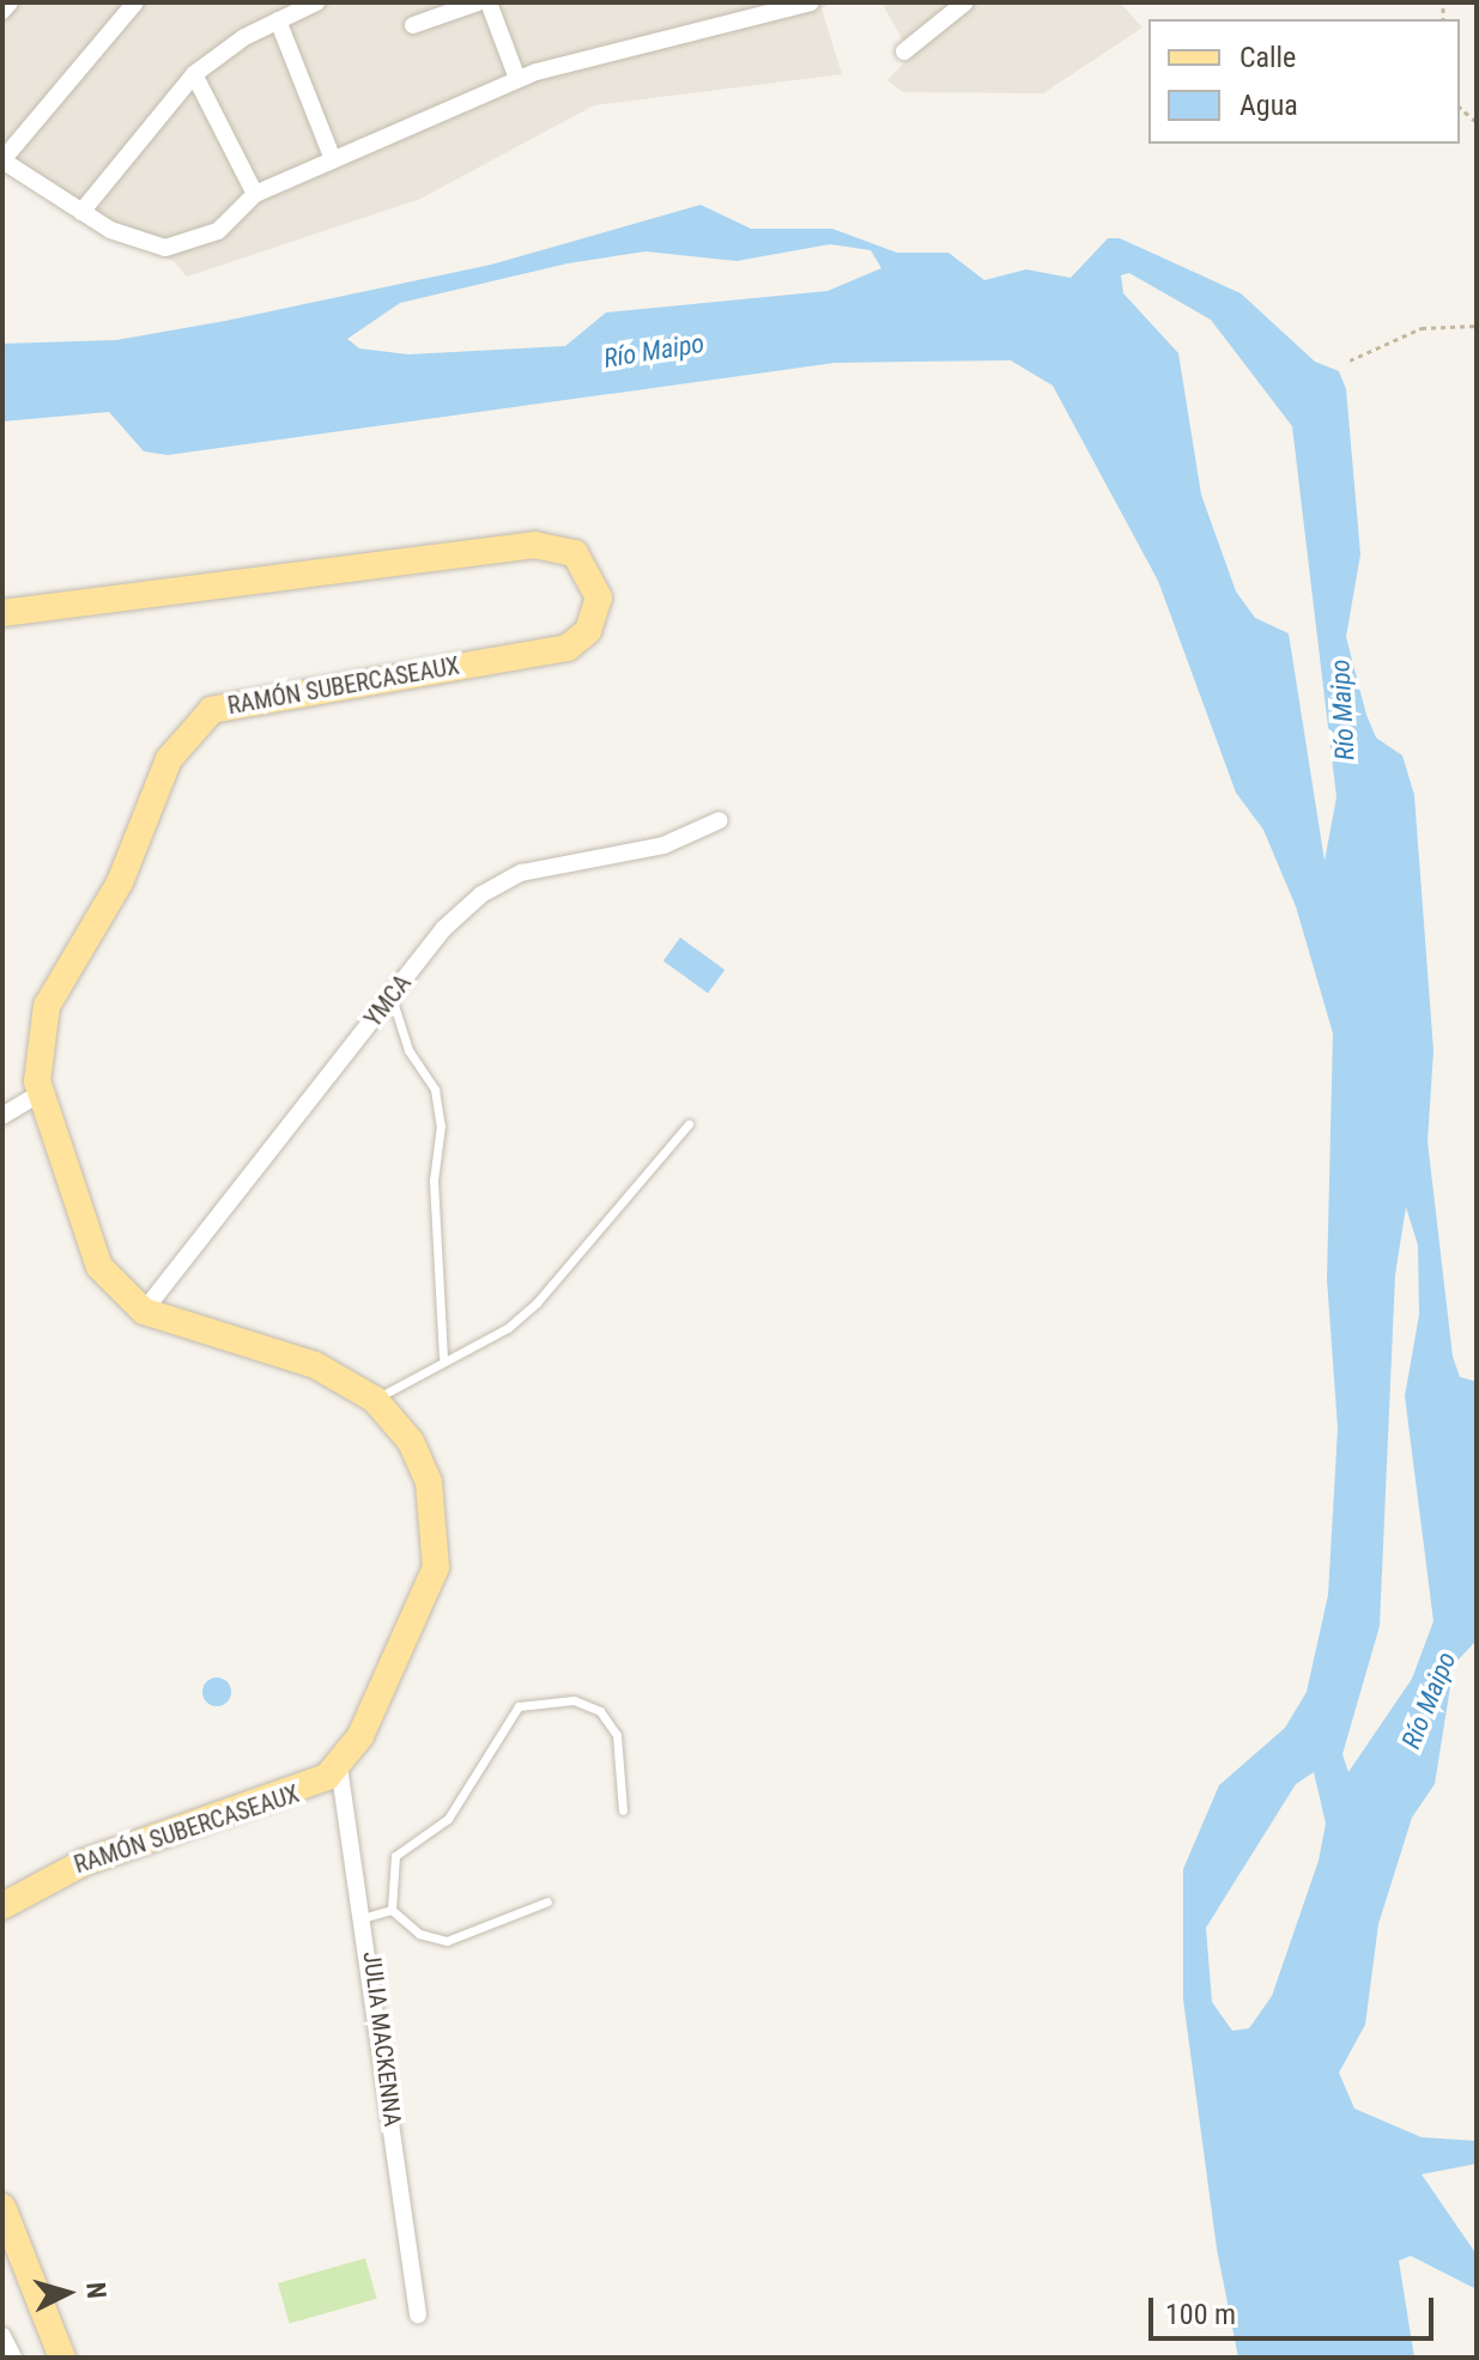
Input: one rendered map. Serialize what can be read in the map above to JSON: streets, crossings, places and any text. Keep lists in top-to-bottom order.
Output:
{
  "streets": {
    "main road": ["RAMÓN SUBERCASEAUX"],
    "street": ["YMCA", "JULIA MACKENNA"]
  },
  "crossings": [
    ["RAMÓN SUBERCASEAUX", "YMCA"],
    ["RAMÓN SUBERCASEAUX", "JULIA MACKENNA"]
  ],
  "water": ["Río Maipo"],
  "legend": ["Calle", "Agua"],
  "scale_bar": "100 m",
  "north": "right"
}
